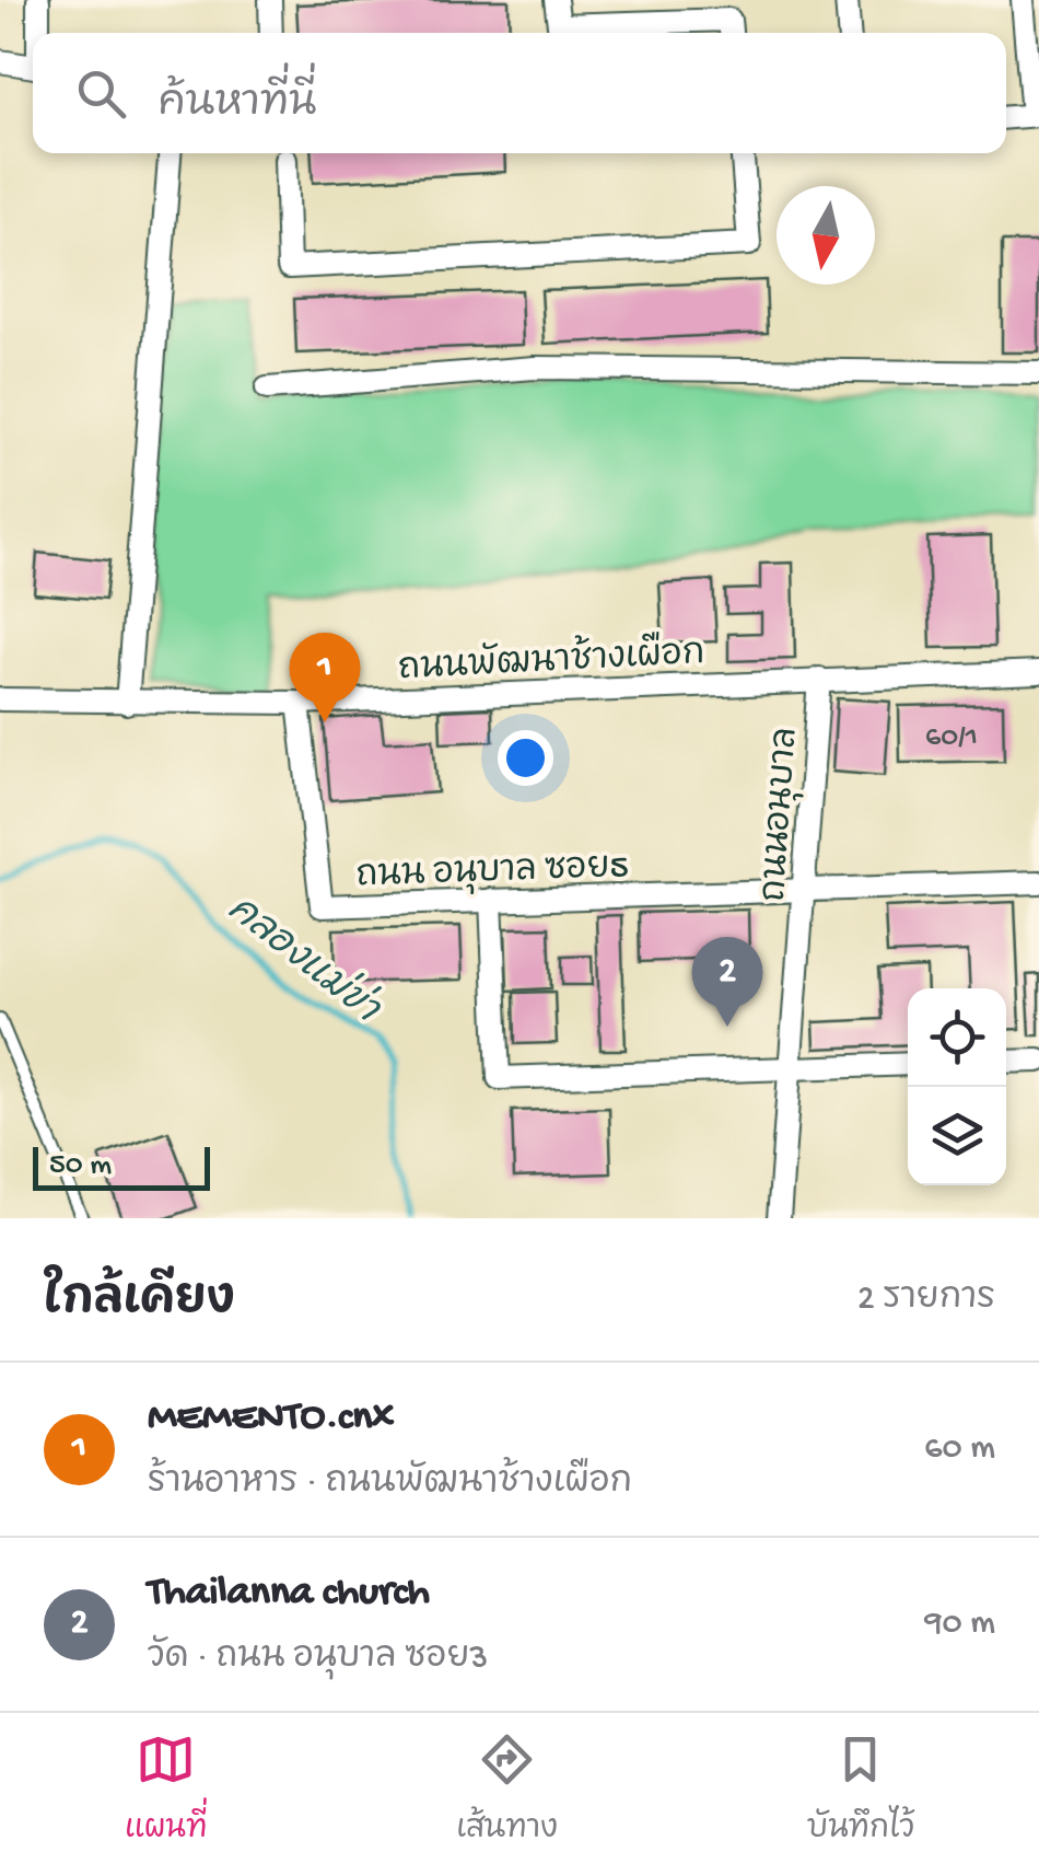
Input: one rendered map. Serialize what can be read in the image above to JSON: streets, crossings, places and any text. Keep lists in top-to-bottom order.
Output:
{
  "streets": {
    "street": ["ถนนพัฒนาช้างเผือก", "ถนนอนุบาล", "ถนน อนุบาล ซอย5"]
  },
  "crossings": [
    ["ถนนพัฒนาช้างเผือก", "ถนนอนุบาล"],
    ["ถนนพัฒนาช้างเผือก", "ถนน อนุบาล ซอย5"],
    ["ถนนอนุบาล", "ถนน อนุบาล ซอย5"]
  ],
  "water": ["คลองแม่ข่า"],
  "house_numbers": ["60/1"],
  "scale_bar": "50 m",
  "north": "bottom",
  "page": {
    "search": "ค้นหาที่นี่",
    "pins": ["1", "2"],
    "scale": "50 m",
    "heading": ["ใกล้เคียง", "2 รายการ"],
    "list": [
      {
        "mark": "1",
        "name": "MEMENTO.cnx",
        "note": "ร้านอาหาร · ถนนพัฒนาช้างเผือก",
        "value": "60 m"
      },
      {
        "mark": "2",
        "name": "Thailanna church",
        "note": "วัด · ถนน อนุบาล ซอย3",
        "value": "90 m"
      }
    ],
    "nav": ["แผนที่", "เส้นทาง", "บันทึกไว้"]
  }
}
